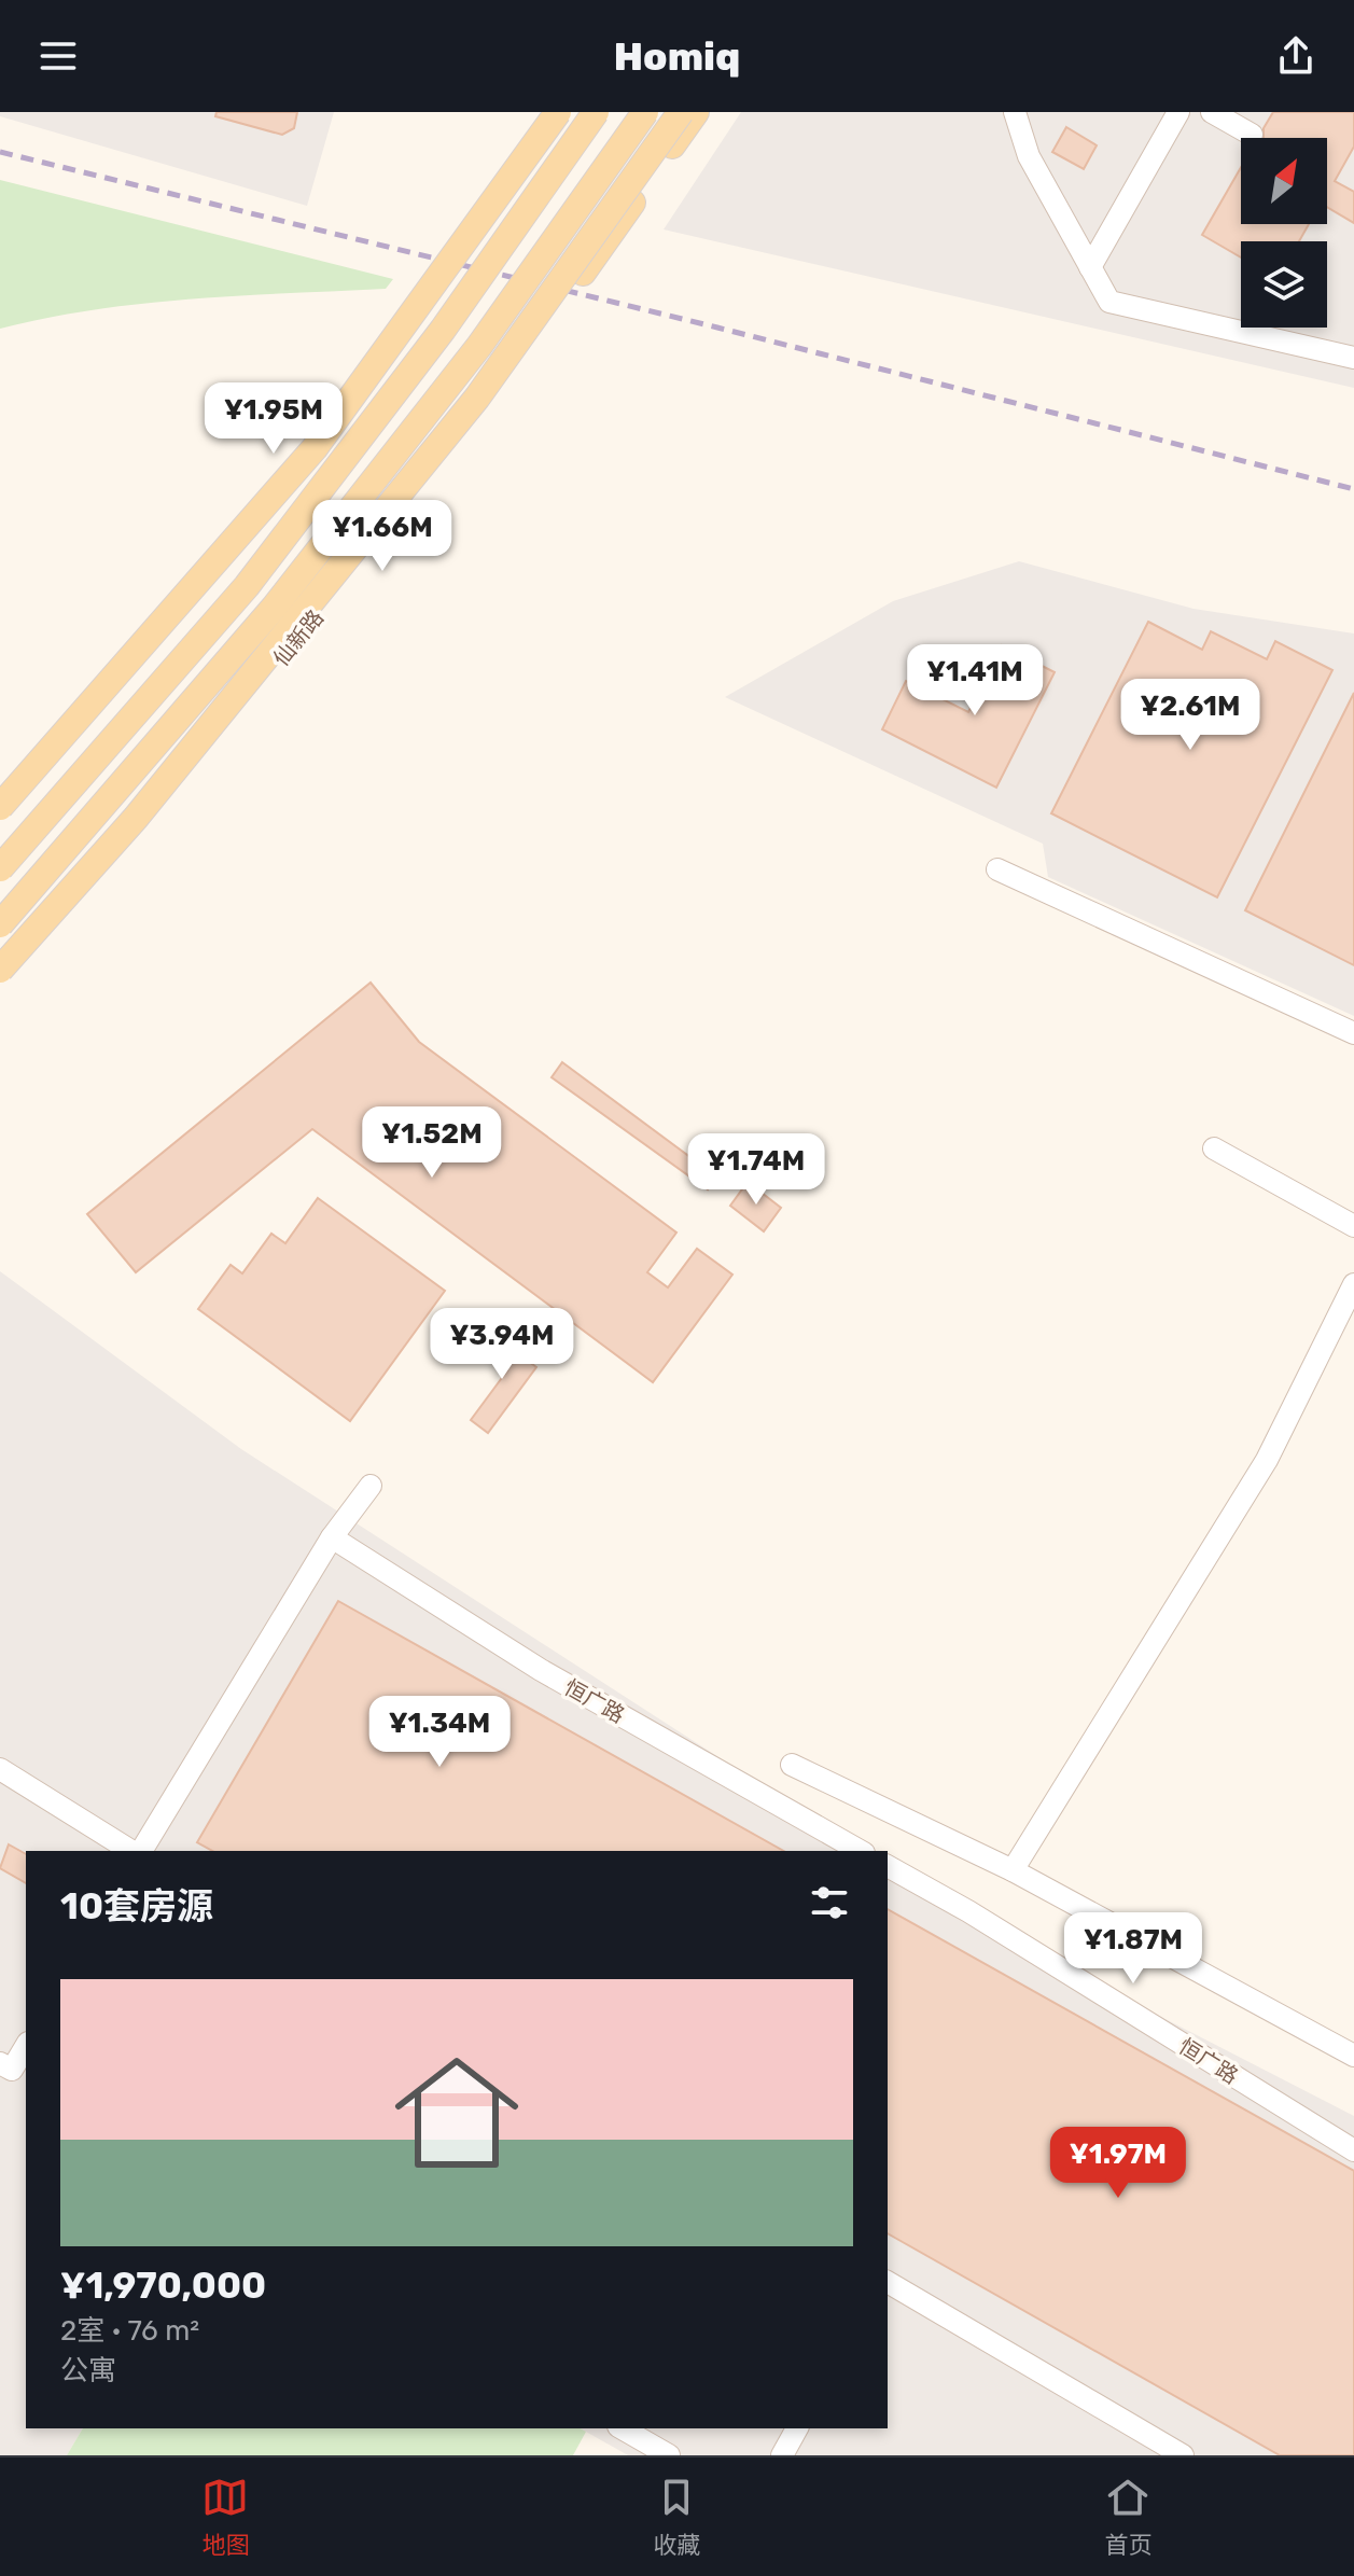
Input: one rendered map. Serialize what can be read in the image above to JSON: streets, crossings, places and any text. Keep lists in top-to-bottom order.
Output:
{
  "streets": {
    "main road": ["仙新路"],
    "street": ["恒广路"]
  },
  "north": "top right",
  "page": {
    "header": "Homiq",
    "price": [
      "¥1.95M",
      "¥1.66M",
      "¥1.41M",
      "¥2.61M",
      "¥1.52M",
      "¥1.74M",
      "¥3.94M",
      "¥1.34M",
      "¥1.87M",
      "¥1.97M"
    ],
    "heading": "10套房源",
    "list": [
      {
        "name": "¥1,970,000",
        "note": "2室 · 76 m² · 公寓"
      }
    ],
    "tabs": ["地图", "收藏", "首页"]
  }
}
